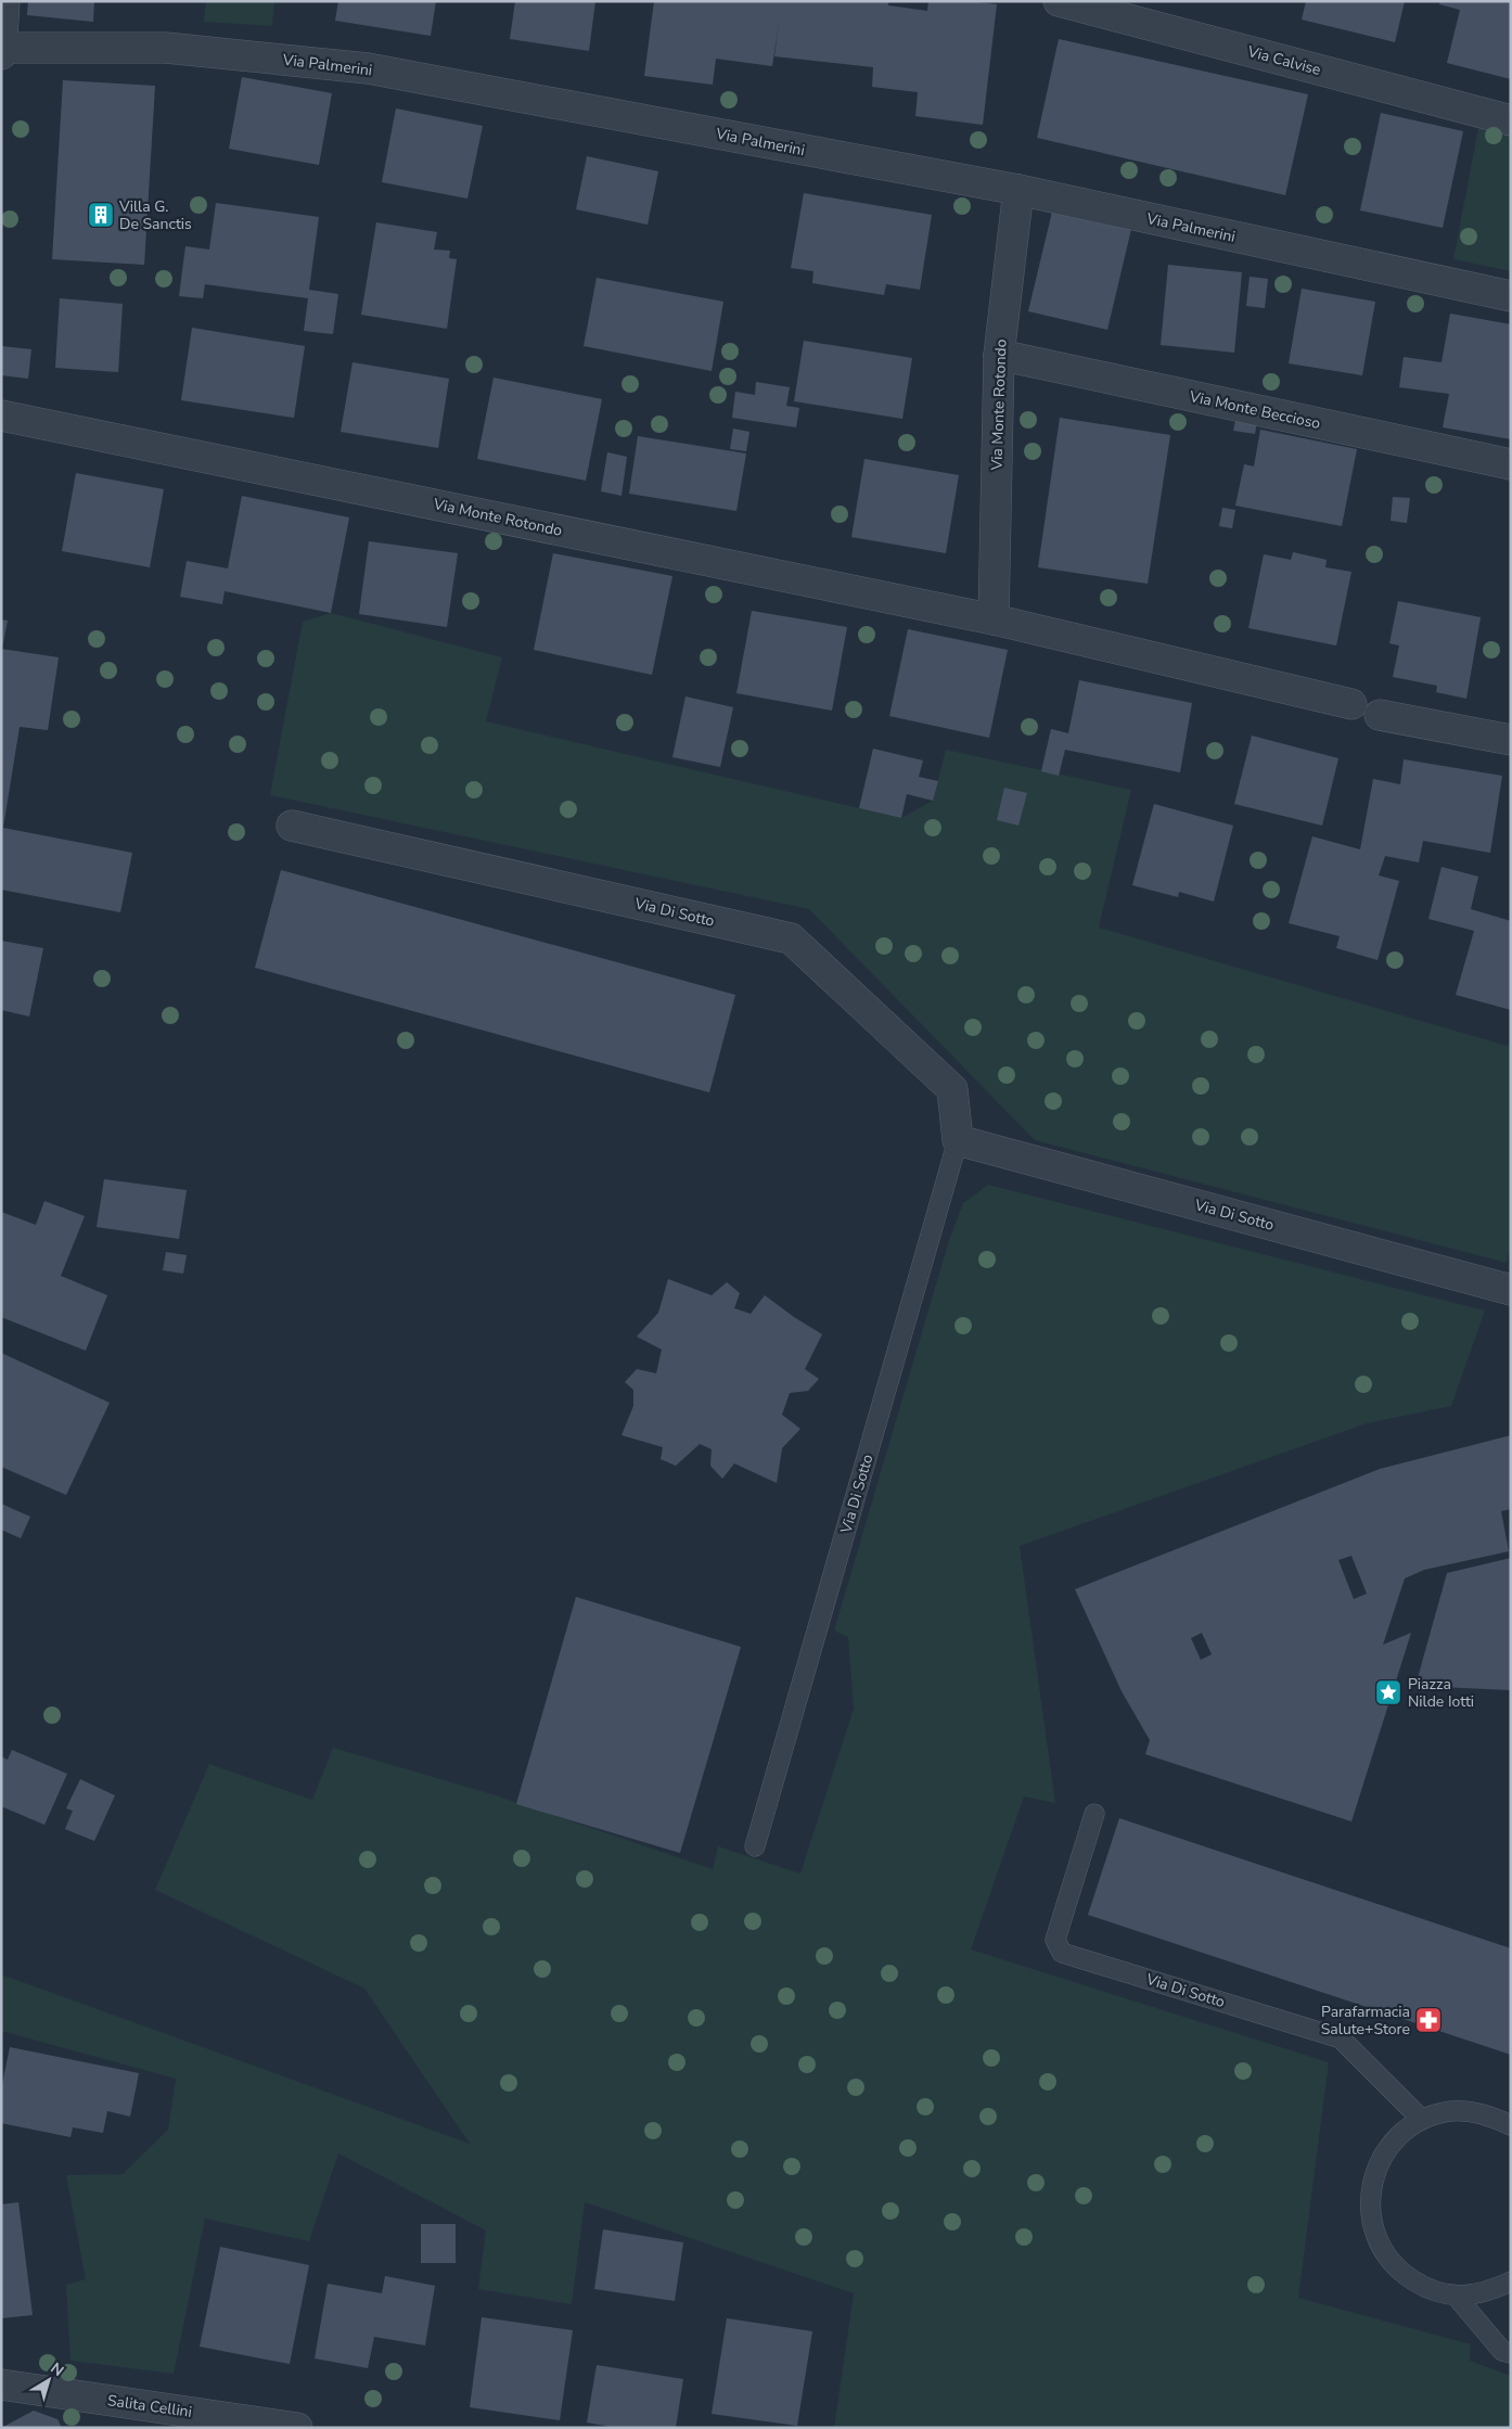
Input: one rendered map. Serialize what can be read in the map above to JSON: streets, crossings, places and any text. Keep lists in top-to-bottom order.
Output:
{
  "streets": {
    "street": [
      "Via Calvise",
      "Via Palmerini",
      "Via Monte Rotondo",
      "Via Monte Beccioso",
      "Via Di Sotto",
      "Salita Cellini"
    ]
  },
  "crossings": [
    ["Via Palmerini", "Via Monte Rotondo"],
    ["Via Monte Rotondo", "Via Monte Beccioso"]
  ],
  "places": {
    "building": ["Villa G. De Sanctis"],
    "place": ["Piazza Nilde Iotti"],
    "pharmacy": ["Parafarmacia Salute+Store"]
  },
  "north": "top right"
}
